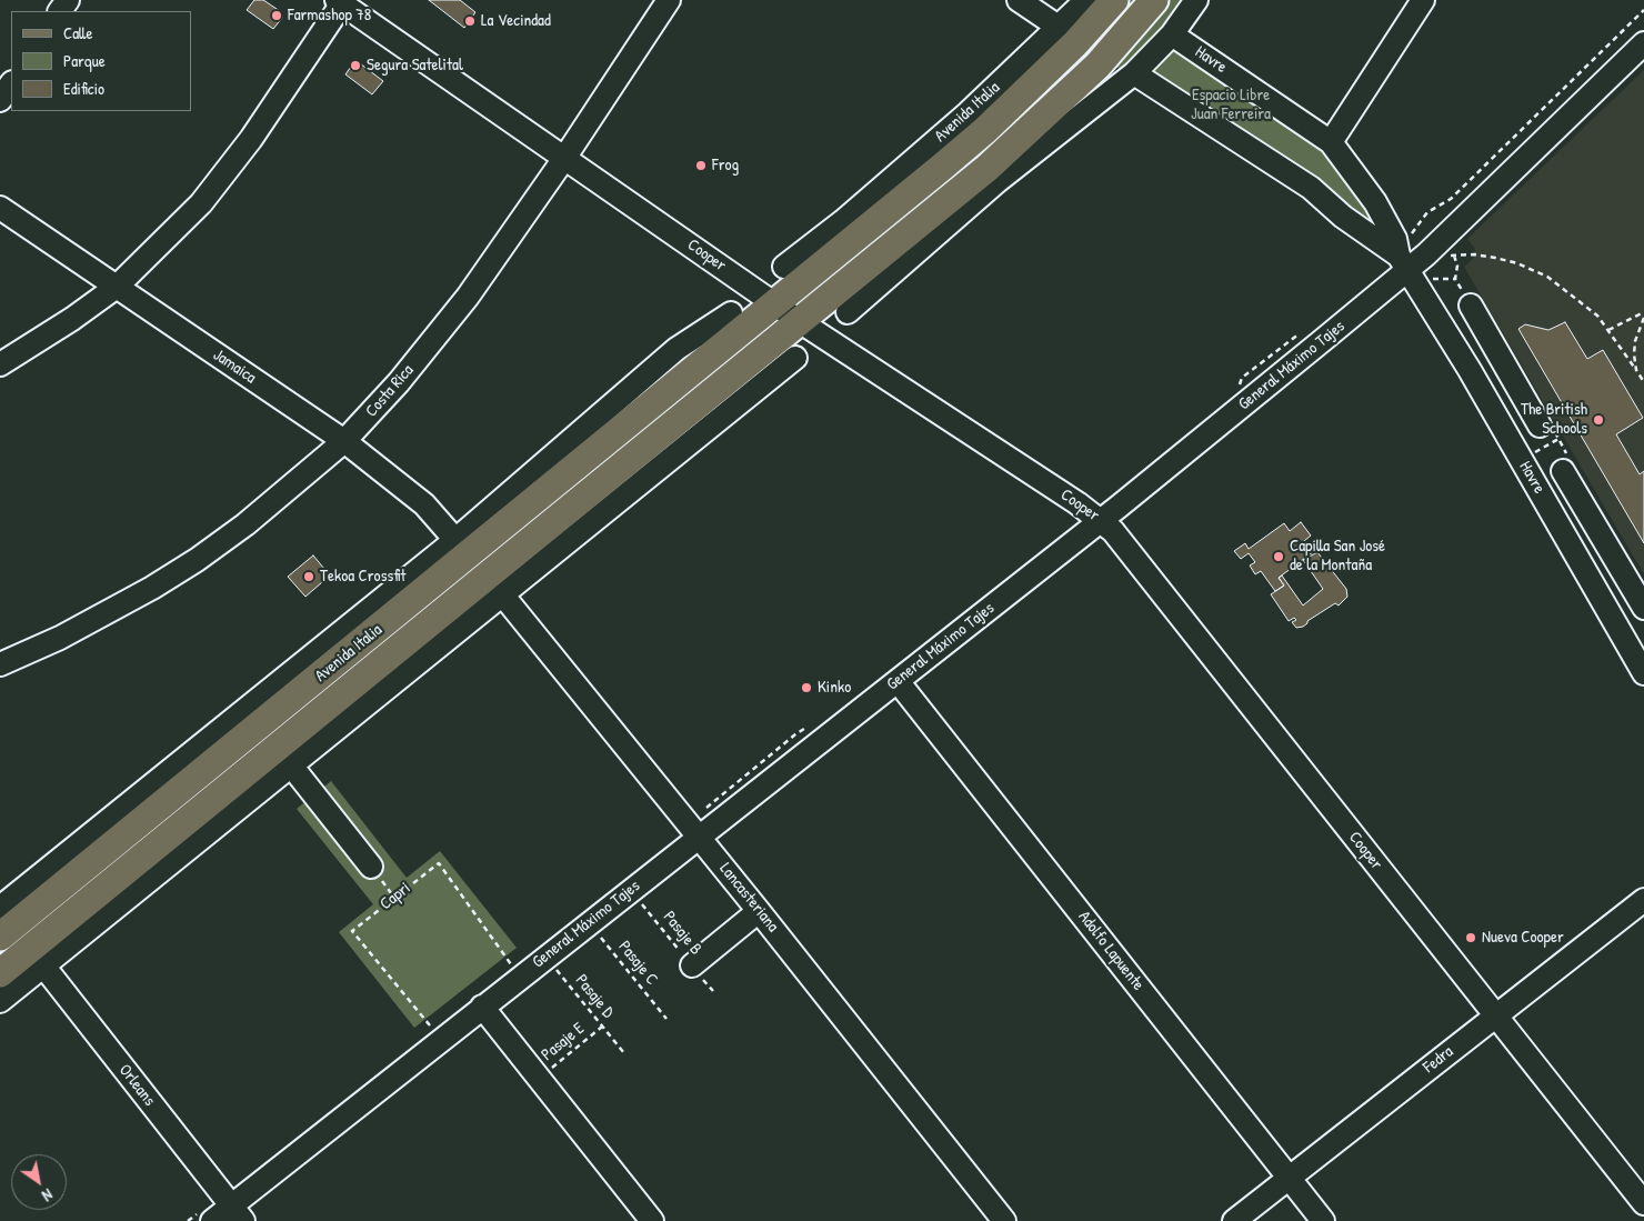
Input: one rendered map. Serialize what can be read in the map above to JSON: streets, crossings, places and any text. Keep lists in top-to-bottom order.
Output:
{
  "streets": {
    "main road": ["Avenida Italia"],
    "street": [
      "Havre",
      "Cooper",
      "General Máximo Tajes",
      "Jamaica",
      "Costa Rica",
      "Lancasteriana",
      "Adolfo Lapuente",
      "Fedra",
      "Orleans"
    ],
    "path": [
      "Capri",
      "Pasaje B",
      "Pasaje C",
      "Pasaje D",
      "Pasaje E"
    ]
  },
  "crossings": [
    ["Havre", "Avenida Italia"],
    ["Havre", "General Máximo Tajes"],
    ["Avenida Italia", "Cooper"],
    ["Avenida Italia", "Jamaica"],
    ["Avenida Italia", "Lancasteriana"],
    ["Avenida Italia", "Orleans"],
    ["Cooper", "General Máximo Tajes"],
    ["Cooper", "Costa Rica"],
    ["Cooper", "Fedra"],
    ["General Máximo Tajes", "Capri"],
    ["General Máximo Tajes", "Lancasteriana"],
    ["General Máximo Tajes", "Pasaje B"],
    ["General Máximo Tajes", "Adolfo Lapuente"],
    ["General Máximo Tajes", "Pasaje C"],
    ["General Máximo Tajes", "Pasaje D"],
    ["General Máximo Tajes", "Orleans"],
    ["Jamaica", "Costa Rica"],
    ["Adolfo Lapuente", "Fedra"],
    ["Pasaje D", "Pasaje E"]
  ],
  "parks": ["Espacio Libre Juan Ferreira"],
  "places": [
    "Farmashop 78",
    "La Vecindad",
    "Segura Satelital",
    "Frog",
    "The British Schools",
    "Capilla San José de la Montaña",
    "Tekoa Crossfit",
    "Kinko",
    "Nueva Cooper"
  ],
  "legend": ["Calle", "Parque", "Edificio"],
  "north": "bottom right"
}
